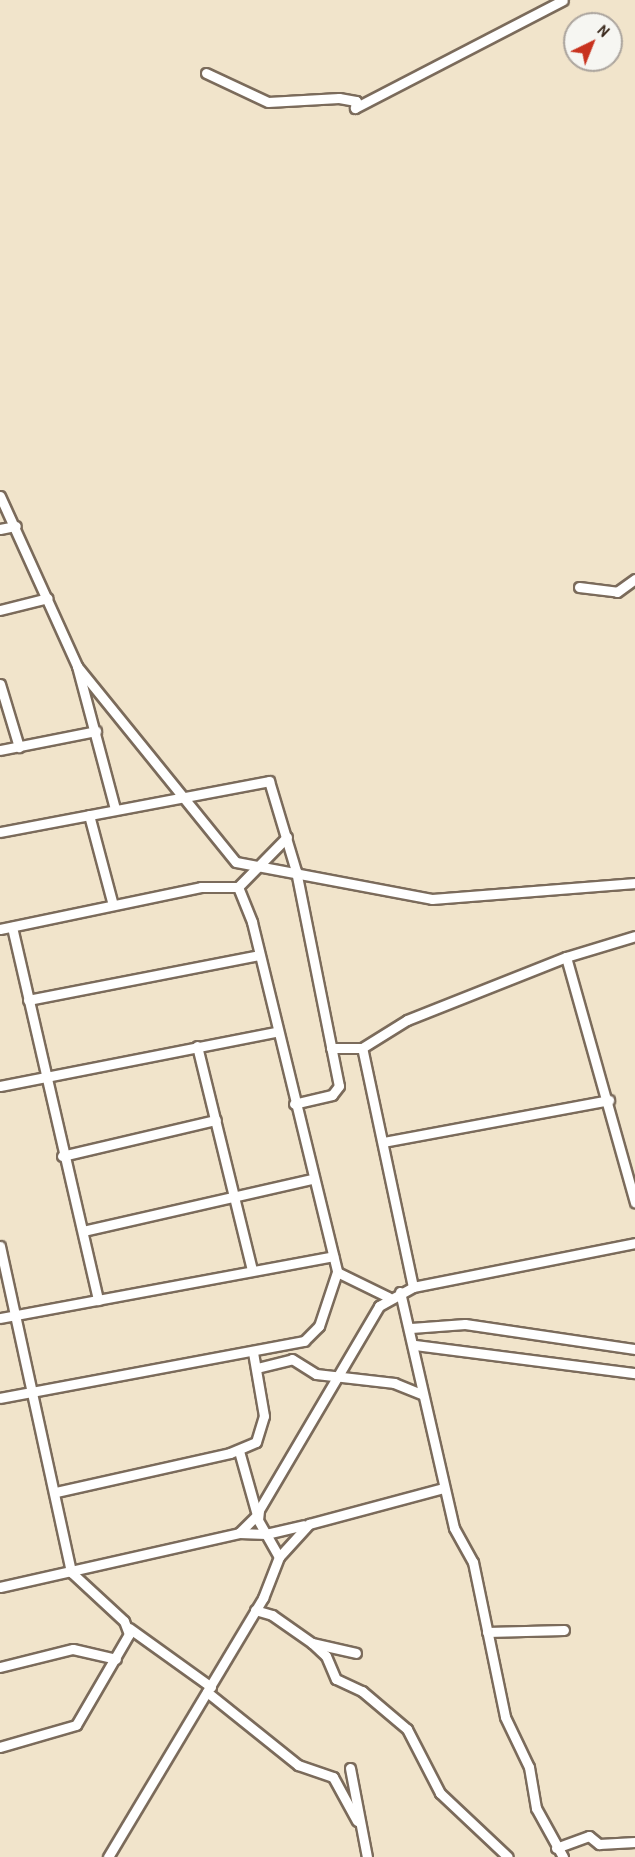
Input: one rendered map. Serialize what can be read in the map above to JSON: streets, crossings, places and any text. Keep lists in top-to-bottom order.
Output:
{
  "north": "top right"
}
